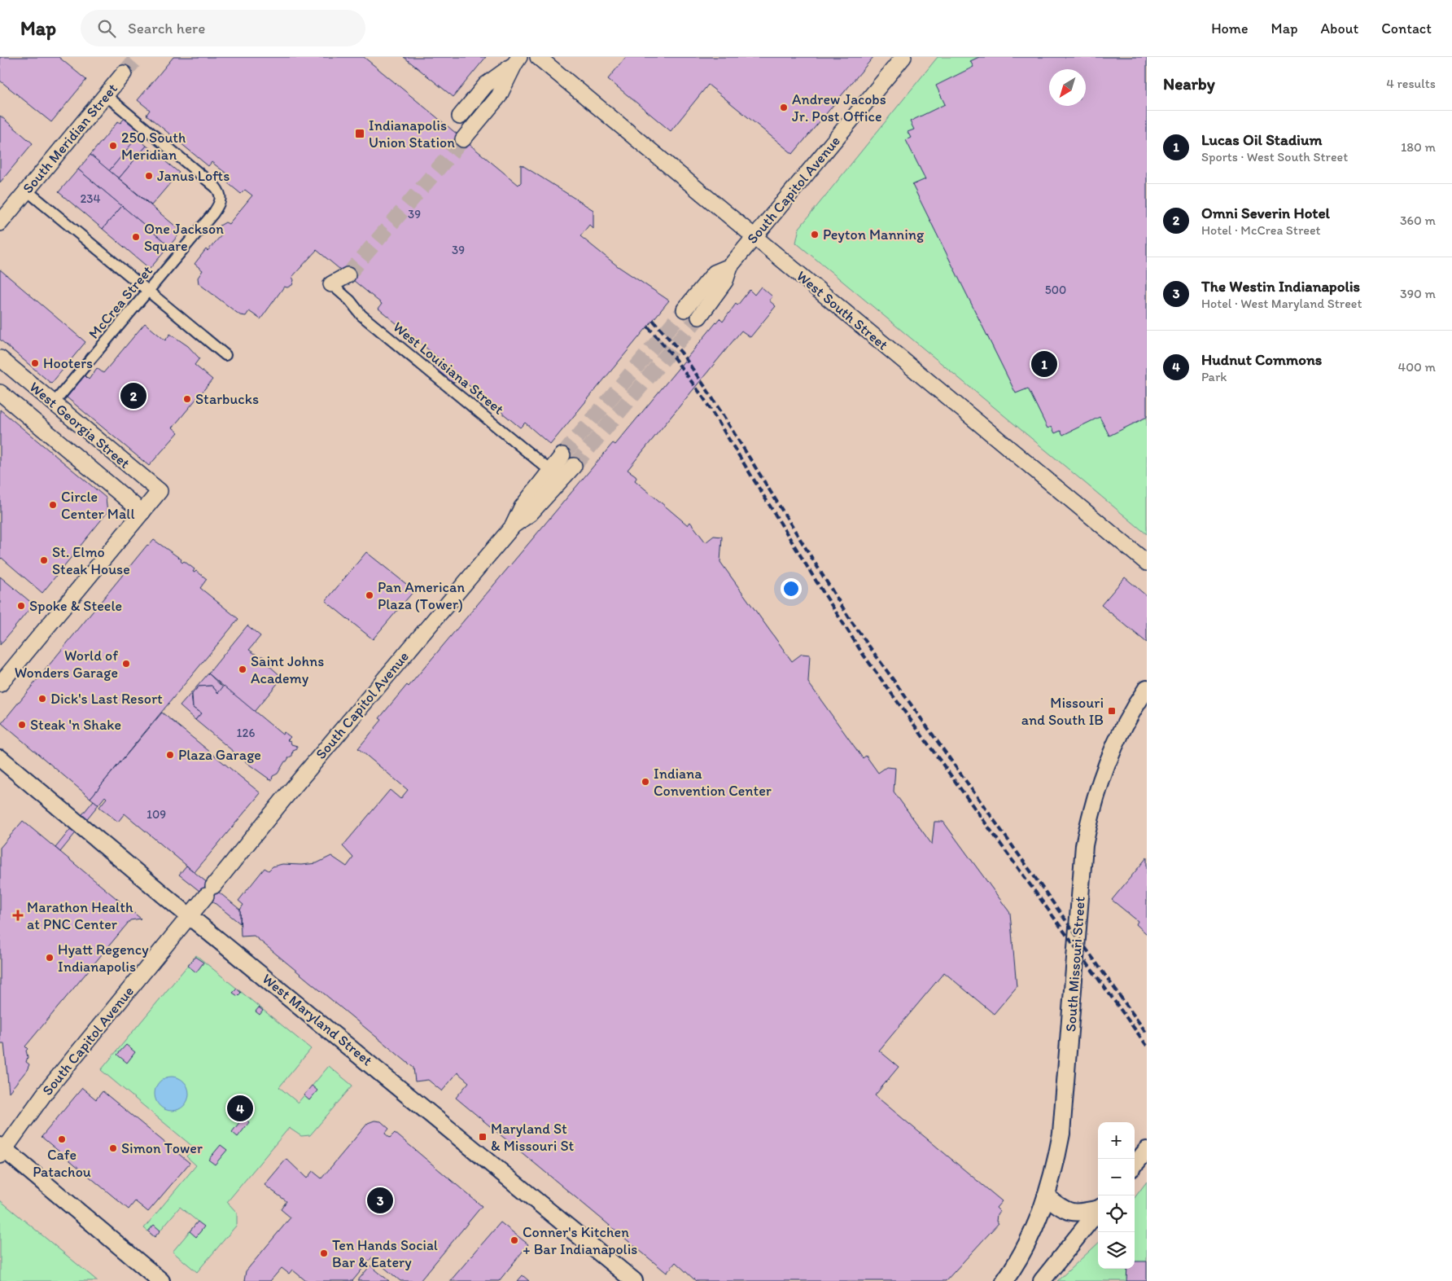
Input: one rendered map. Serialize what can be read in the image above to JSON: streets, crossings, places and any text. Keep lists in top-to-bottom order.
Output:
{
  "streets": {
    "main road": [
      "South Meridian Street",
      "South Capitol Avenue",
      "West South Street",
      "West Georgia Street",
      "South Missouri Street",
      "West Maryland Street"
    ],
    "street": ["McCrea Street", "West Louisiana Street"]
  },
  "crossings": [
    ["South Meridian Street", "McCrea Street"],
    ["South Capitol Avenue", "West South Street"],
    ["South Capitol Avenue", "West Louisiana Street"],
    ["South Capitol Avenue", "West Maryland Street"],
    ["McCrea Street", "West Georgia Street"]
  ],
  "places": {
    "other": [
      "Andrew Jacobs Jr. Post Office",
      "250 South Meridian",
      "Janus Lofts",
      "Peyton Manning",
      "One Jackson Square",
      "Hooters",
      "Starbucks",
      "Circle Center Mall",
      "St. Elmo Steak House",
      "Pan American Plaza (Tower)",
      "Spoke & Steele",
      "World of Wonders Garage",
      "Saint Johns Academy",
      "Dick's Last Resort",
      "Steak 'n Shake",
      "Plaza Garage",
      "Indiana Convention Center",
      "Hyatt Regency Indianapolis",
      "Cafe Patachou",
      "Simon Tower",
      "Conner's Kitchen + Bar Indianapolis",
      "Ten Hands Social Bar & Eatery"
    ],
    "transit": ["Indianapolis Union Station", "Missouri and South IB", "Maryland St & Missouri St"],
    "health": ["Marathon Health at PNC Center"]
  },
  "house_numbers": [
    "234",
    "39",
    "39",
    "500",
    "126",
    "109"
  ],
  "north": "bottom left",
  "page": {
    "header": "Map",
    "search": "Search here",
    "nav": [
      "Home",
      "Map",
      "About",
      "Contact"
    ],
    "heading": ["Nearby", "4 results"],
    "list": [
      {
        "mark": "1",
        "name": "Lucas Oil Stadium",
        "note": "Sports · West South Street",
        "value": "180 m"
      },
      {
        "mark": "2",
        "name": "Omni Severin Hotel",
        "note": "Hotel · McCrea Street",
        "value": "360 m"
      },
      {
        "mark": "3",
        "name": "The Westin Indianapolis",
        "note": "Hotel · West Maryland Street",
        "value": "390 m"
      },
      {
        "mark": "4",
        "name": "Hudnut Commons",
        "note": "Park",
        "value": "400 m"
      }
    ],
    "pins": [
      "1",
      "2",
      "4",
      "3"
    ],
    "map_buttons": ["+", "−"]
  }
}
